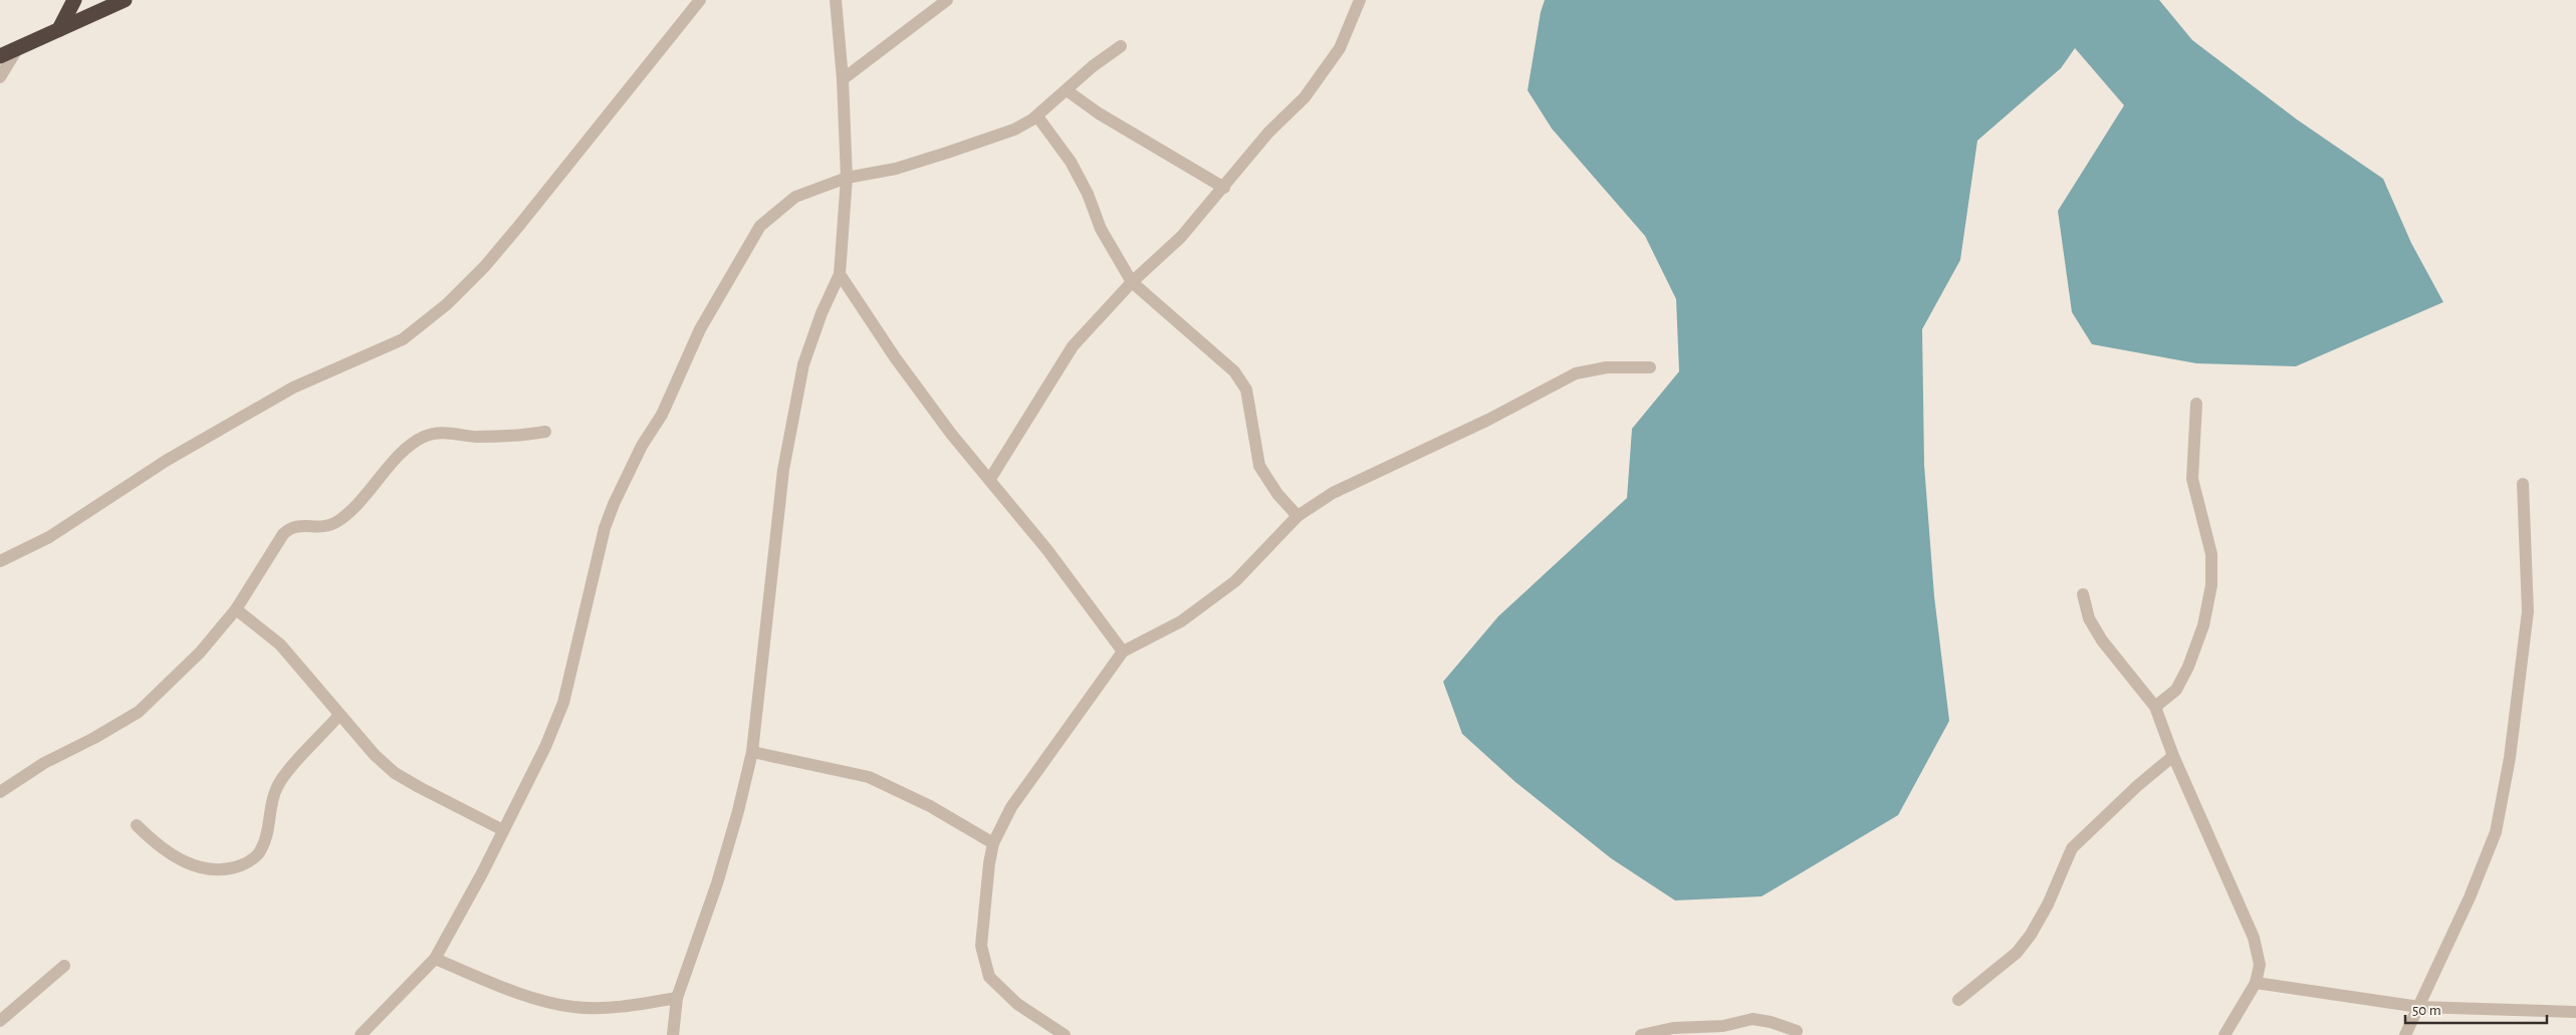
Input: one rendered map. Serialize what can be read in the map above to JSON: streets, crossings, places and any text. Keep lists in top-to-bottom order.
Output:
{
  "scale_bar": "50 m"
}
